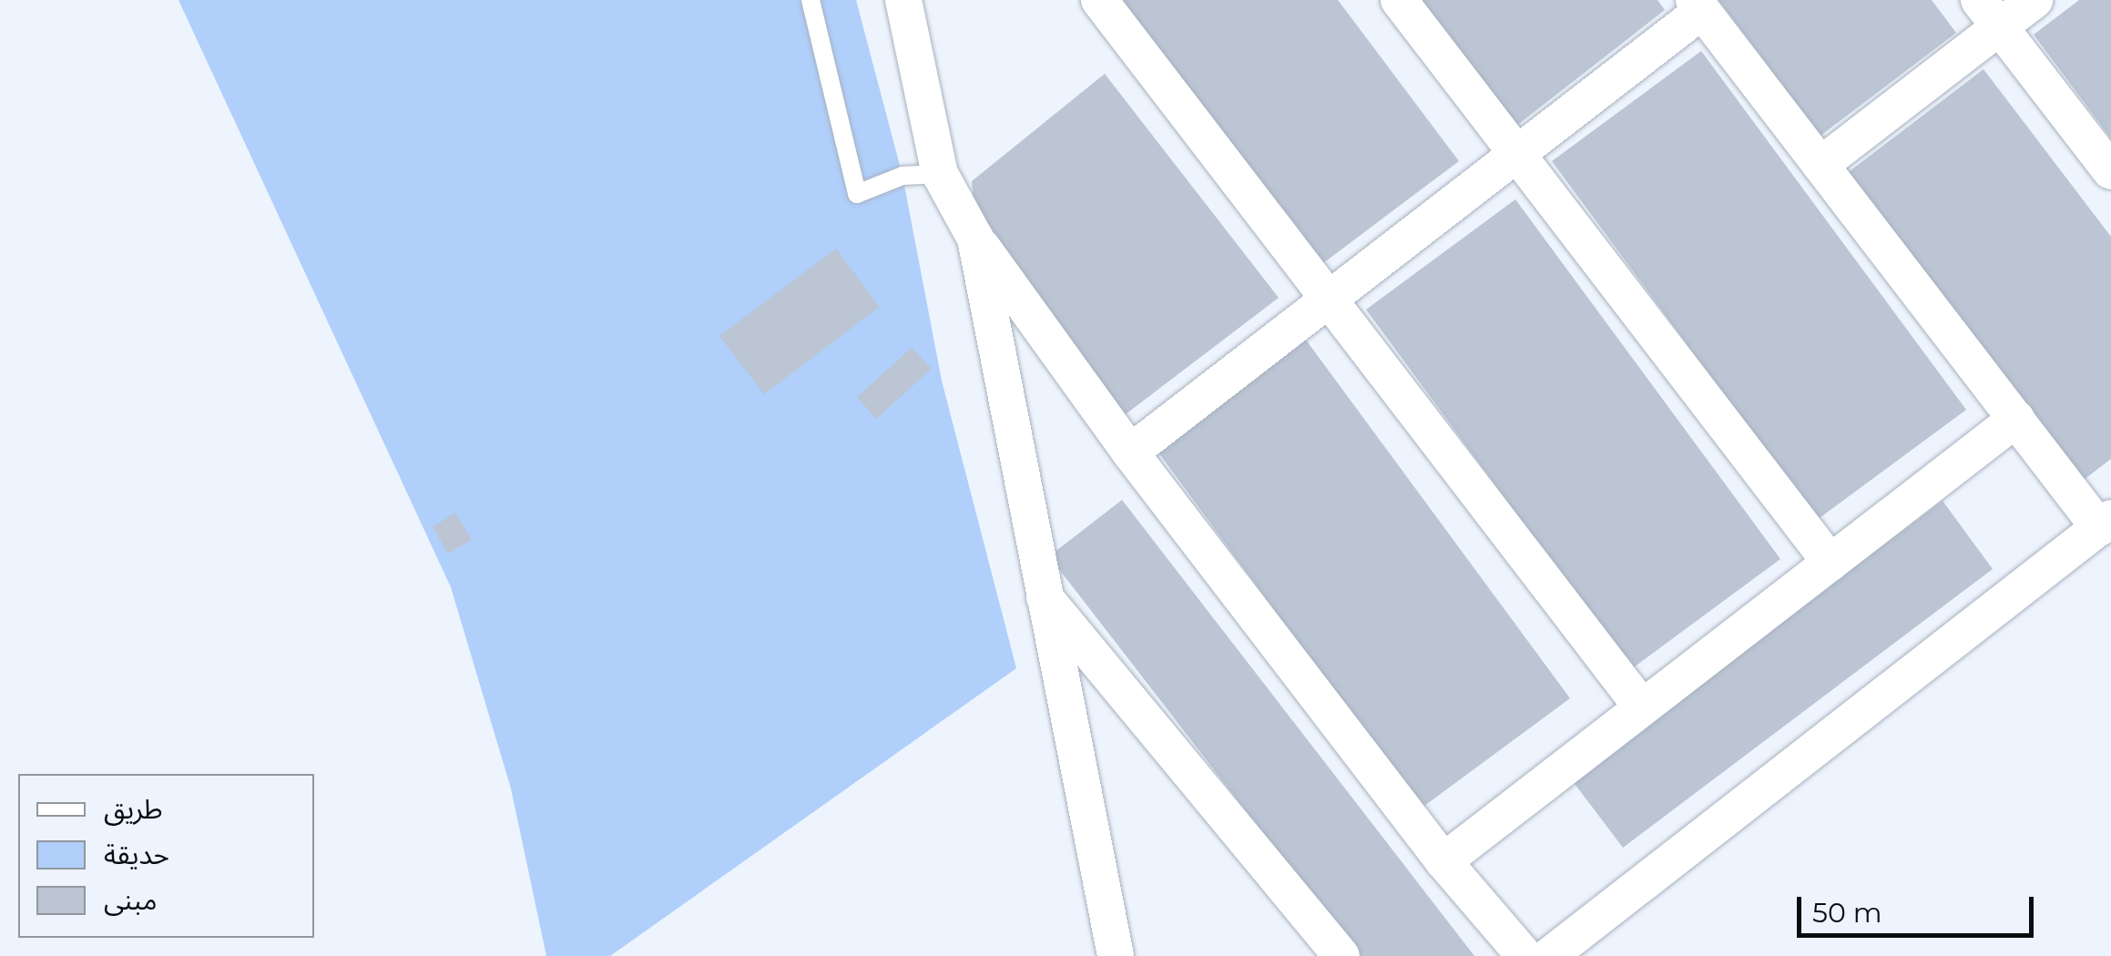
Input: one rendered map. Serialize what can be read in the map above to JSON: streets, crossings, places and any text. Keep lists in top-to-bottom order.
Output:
{
  "legend": ["طريق", "حديقة", "مبنى"],
  "scale_bar": "50 m"
}
